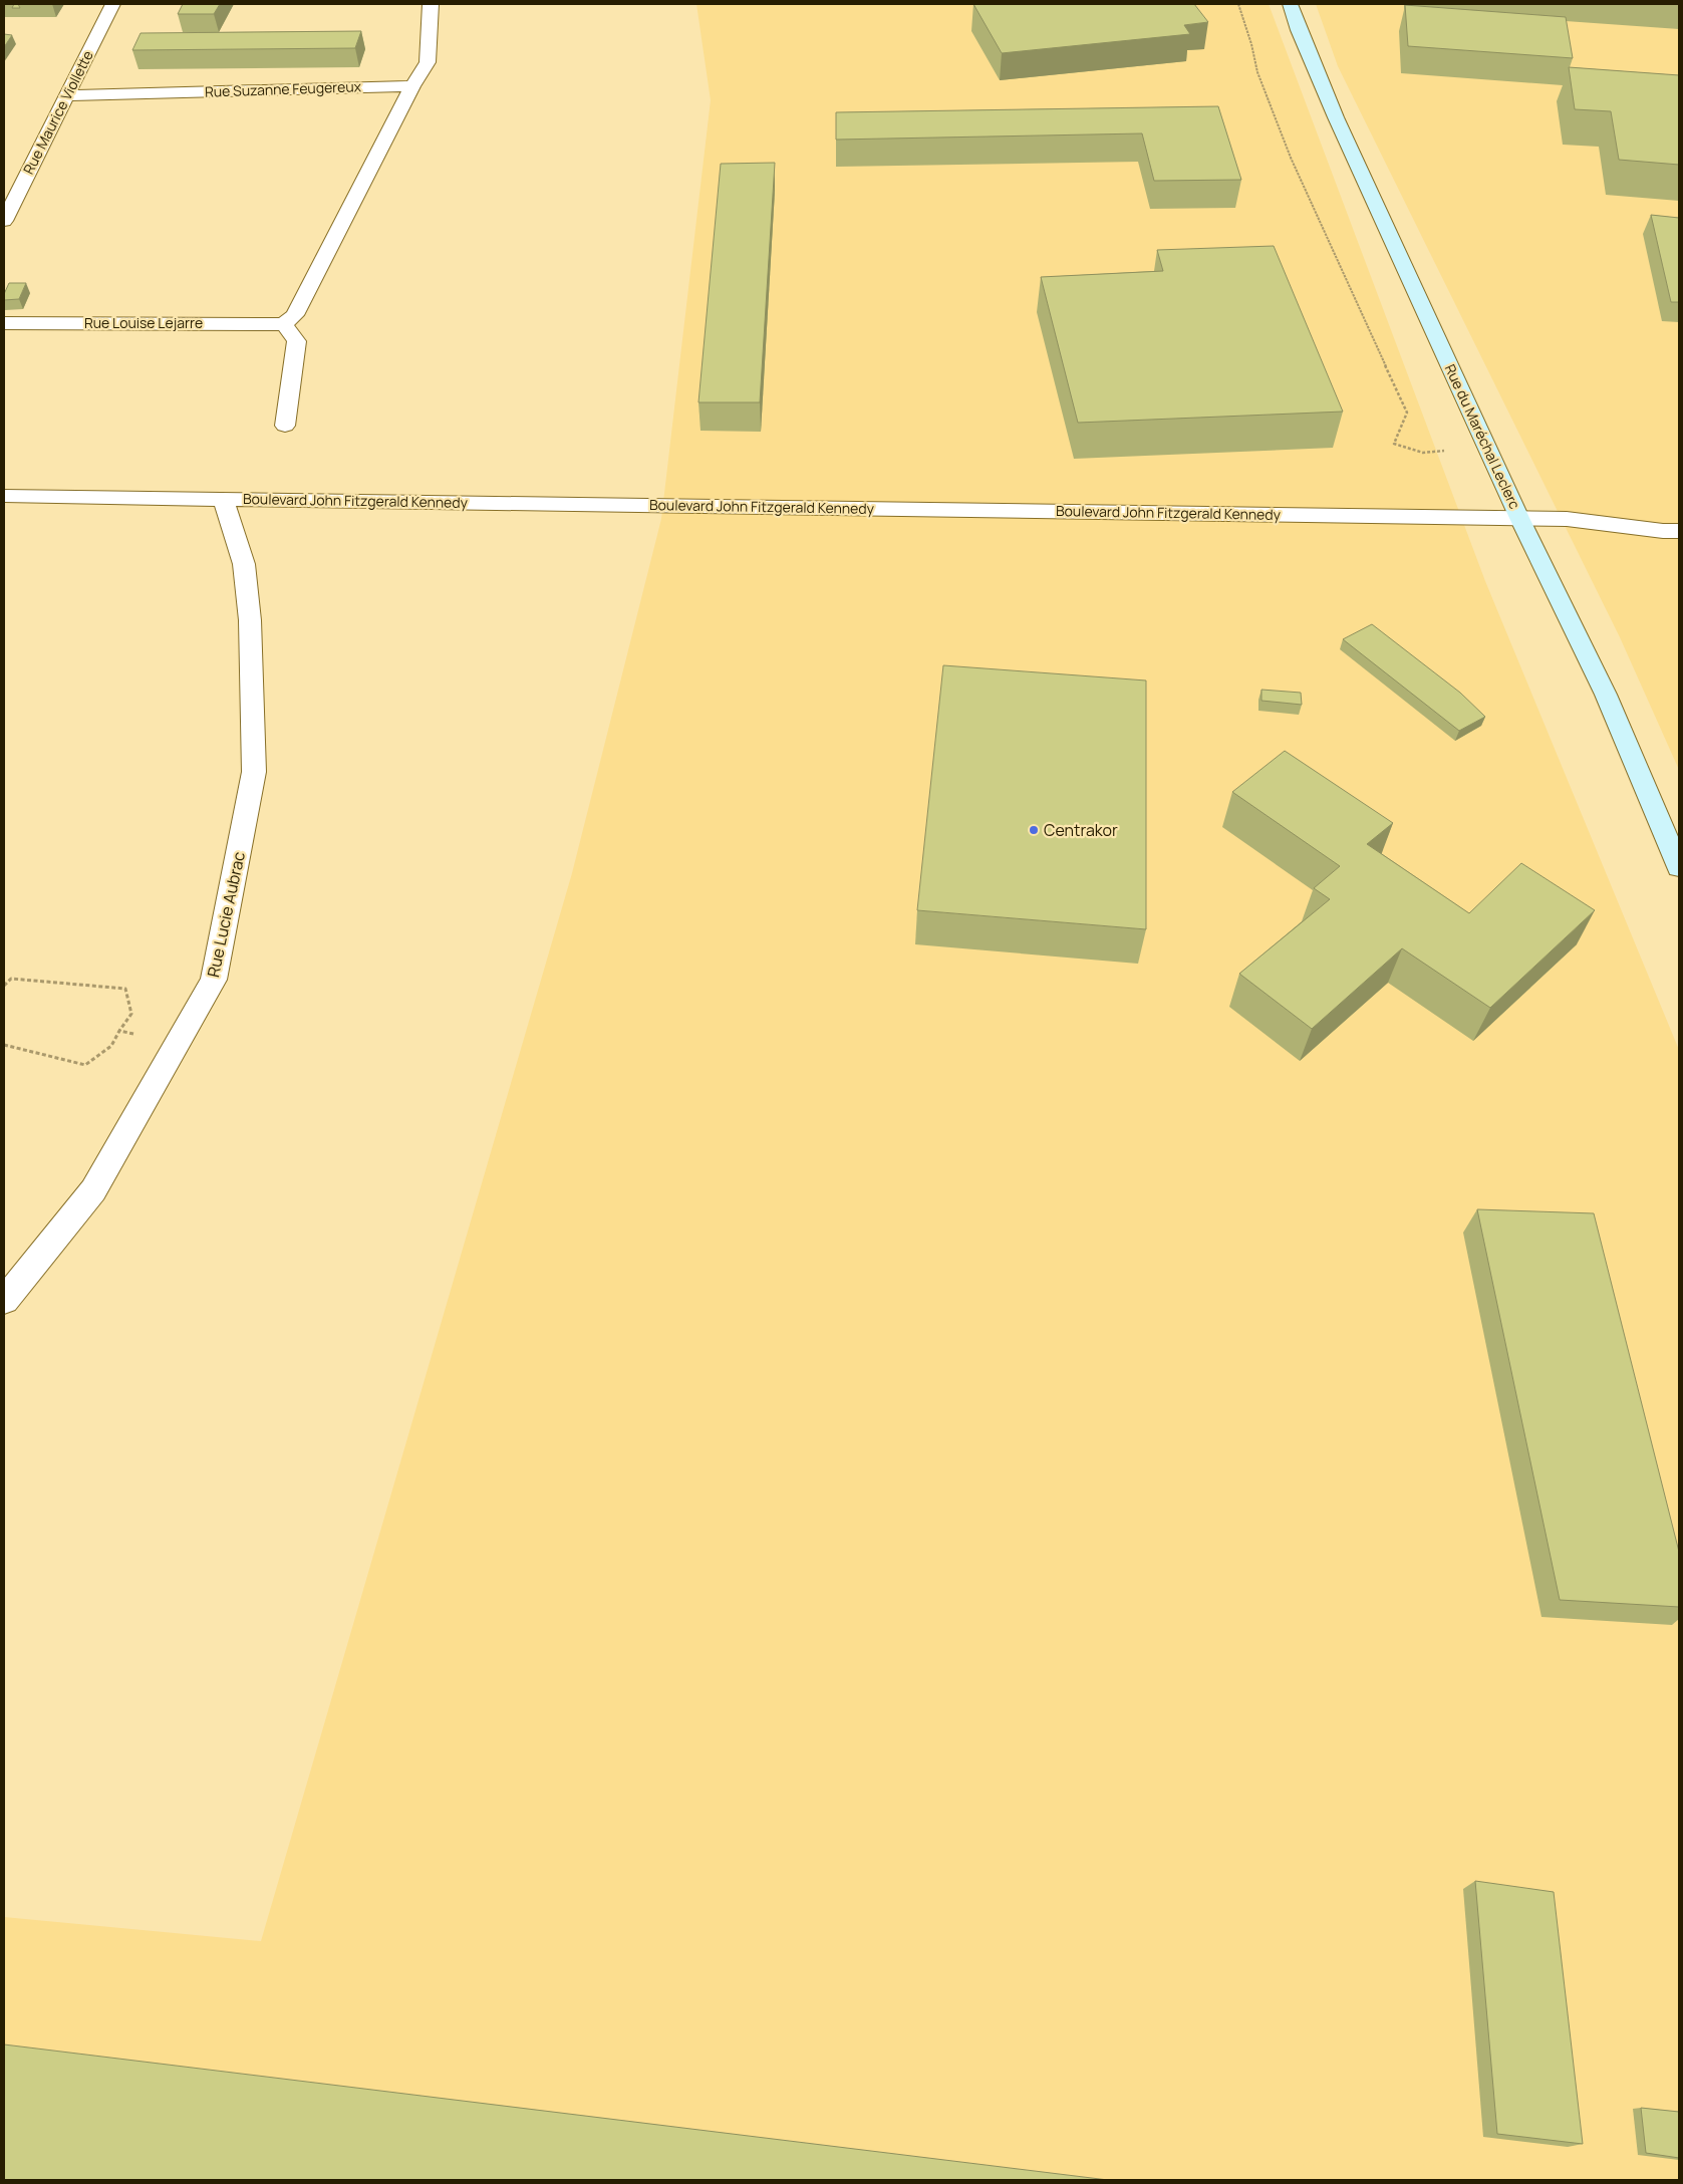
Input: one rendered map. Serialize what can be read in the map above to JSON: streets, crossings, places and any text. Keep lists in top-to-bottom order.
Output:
{
  "streets": {
    "main road": ["Rue du Maréchal Leclerc"],
    "street": [
      "Rue Suzanne Feugereux",
      "Rue Maurice Viollette",
      "Rue Louise Lejarre",
      "Boulevard John Fitzgerald Kennedy",
      "Rue Lucie Aubrac"
    ]
  },
  "crossings": [
    ["Rue Suzanne Feugereux", "Rue Maurice Viollette"],
    ["Rue du Maréchal Leclerc", "Boulevard John Fitzgerald Kennedy"],
    ["Boulevard John Fitzgerald Kennedy", "Rue Lucie Aubrac"]
  ],
  "places": ["Centrakor"]
}
